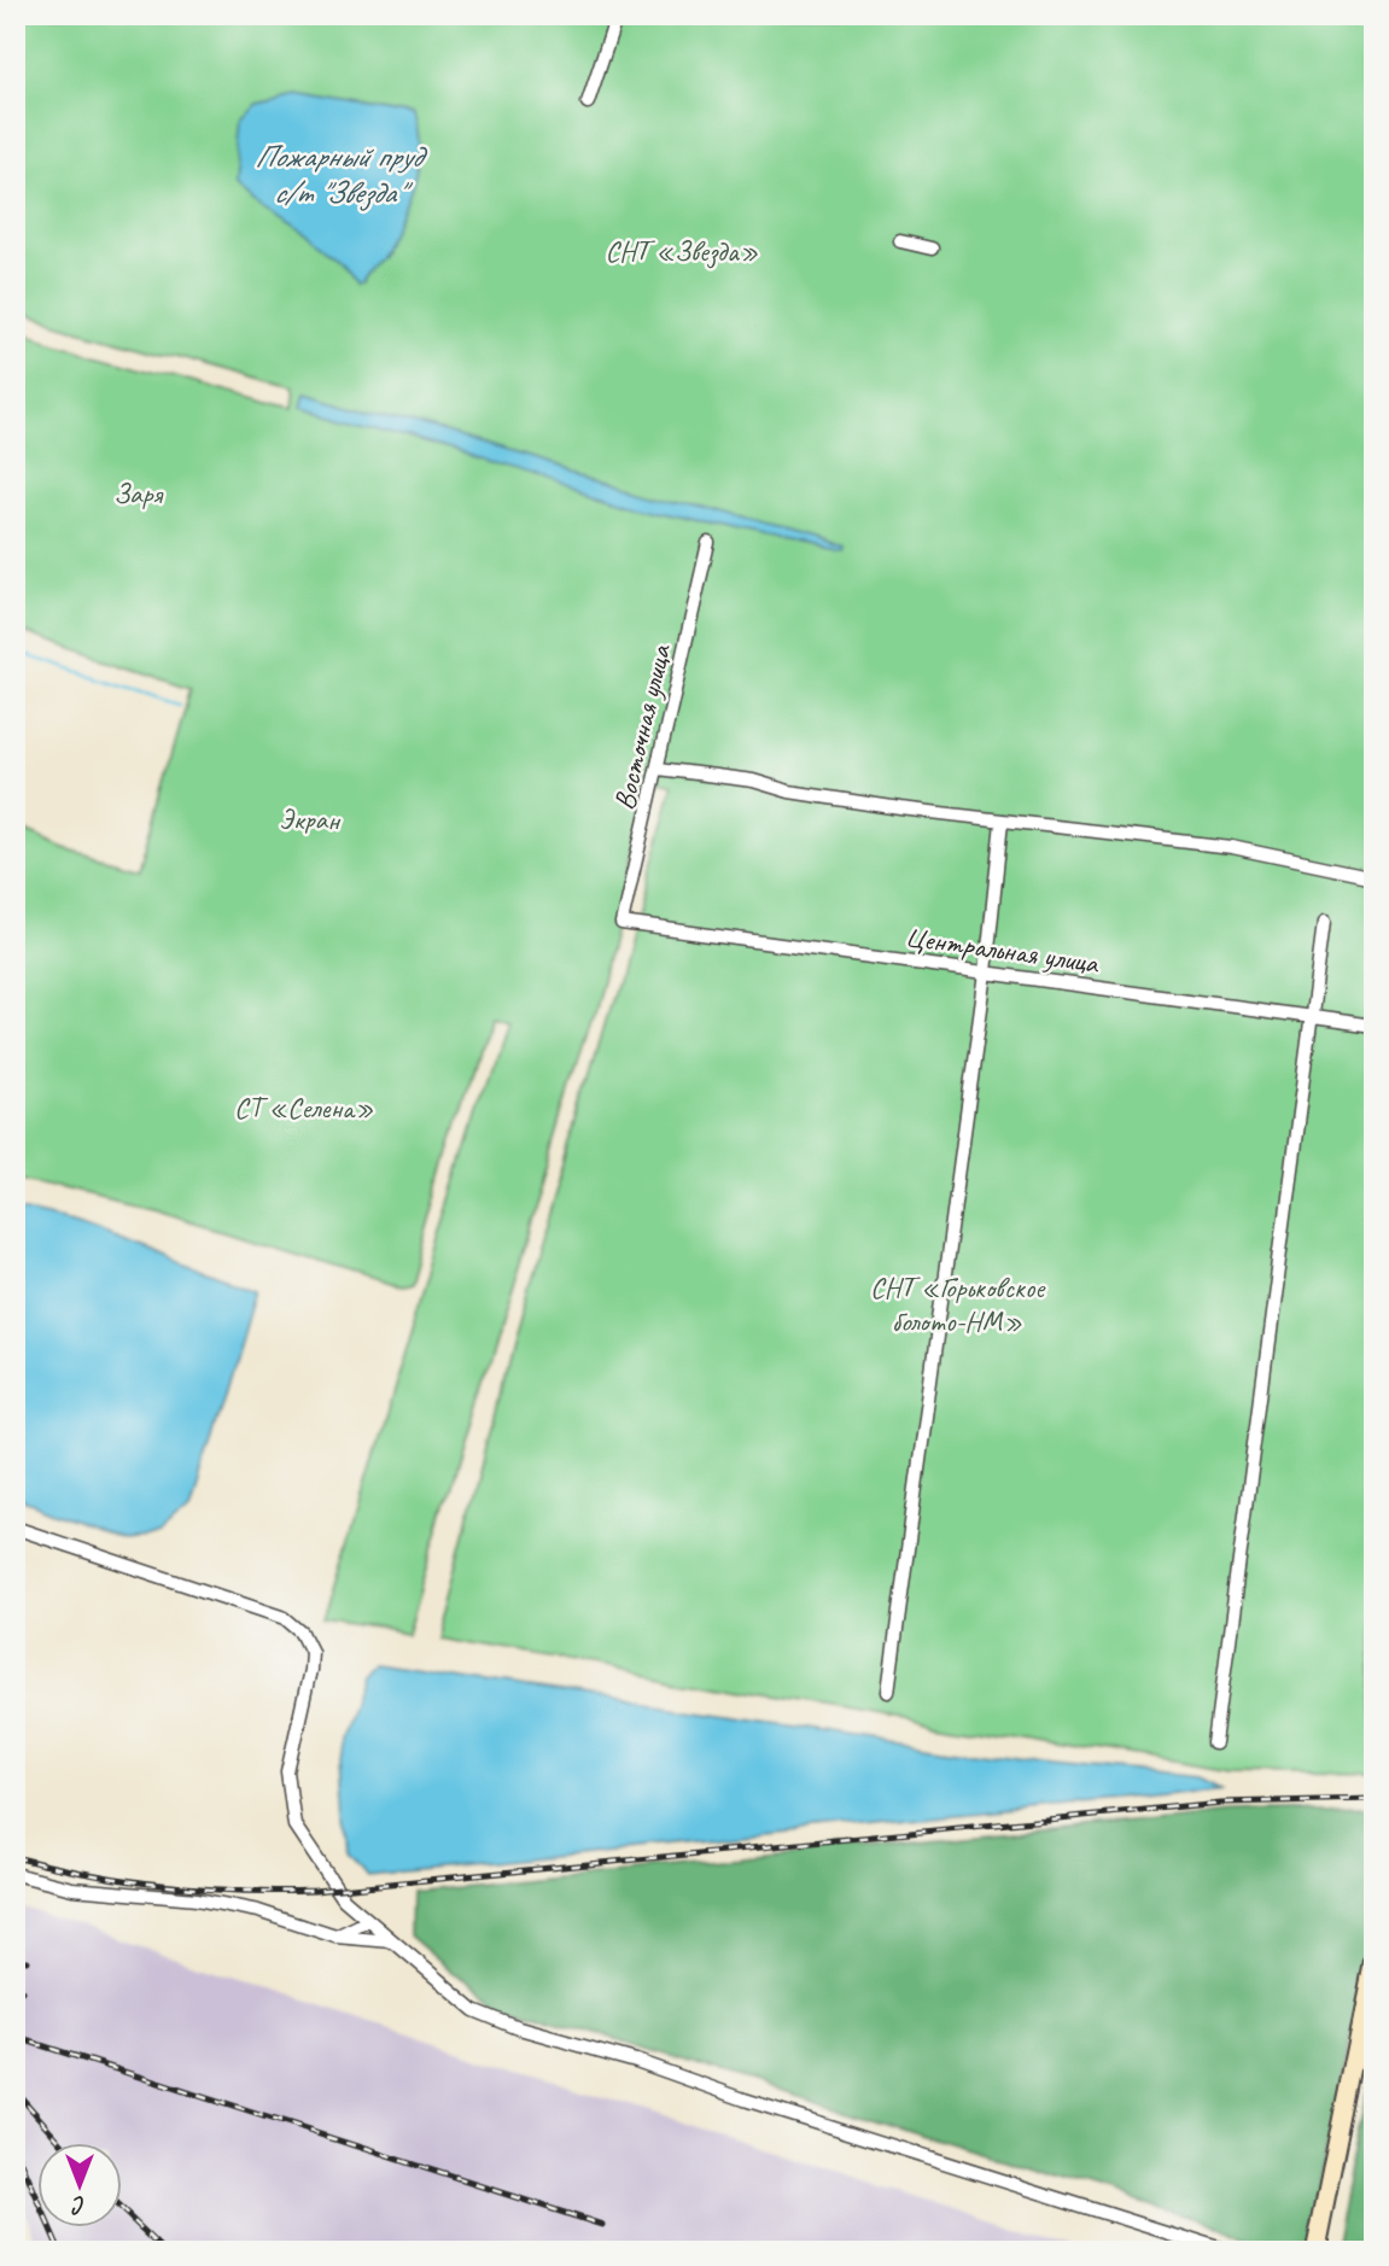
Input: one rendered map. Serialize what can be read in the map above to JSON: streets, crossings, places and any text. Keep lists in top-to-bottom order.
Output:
{
  "streets": {
    "street": ["Восточная улица", "Центральная улица"]
  },
  "crossings": [
    ["Восточная улица", "Центральная улица"]
  ],
  "water": ["Пожарный пруд с/т \"Звезда\""],
  "parks": [
    "СНТ «Звезда»",
    "Заря",
    "Экран",
    "СТ «Селена»",
    "СНТ «Горьковское болото-НМ»"
  ],
  "north": "bottom"
}
